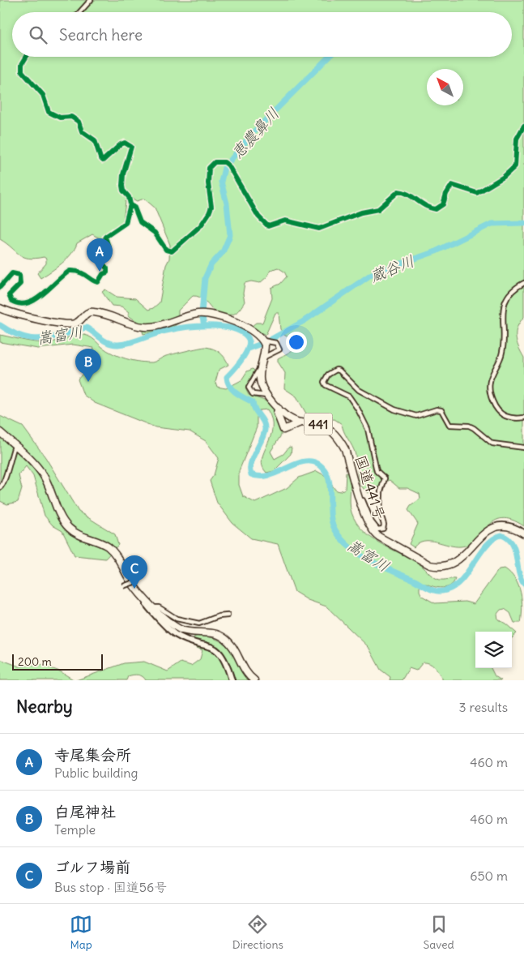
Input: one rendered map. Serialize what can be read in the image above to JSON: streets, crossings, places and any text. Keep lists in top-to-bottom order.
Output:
{
  "streets": {
    "highway": ["441", "国道441号"]
  },
  "water": ["恵農鼻川", "蔵谷川", "嵩富川"],
  "scale_bar": "200 m",
  "north": "top left",
  "page": {
    "search": "Search here",
    "pins": ["A", "B", "C"],
    "scale": "200 m",
    "heading": ["Nearby", "3 results"],
    "list": [
      {
        "mark": "A",
        "name": "寺尾集会所",
        "note": "Public building",
        "value": "460 m"
      },
      {
        "mark": "B",
        "name": "白尾神社",
        "note": "Temple",
        "value": "460 m"
      },
      {
        "mark": "C",
        "name": "ゴルフ場前",
        "note": "Bus stop · 国道56号",
        "value": "650 m"
      }
    ],
    "nav": ["Map", "Directions", "Saved"]
  }
}
